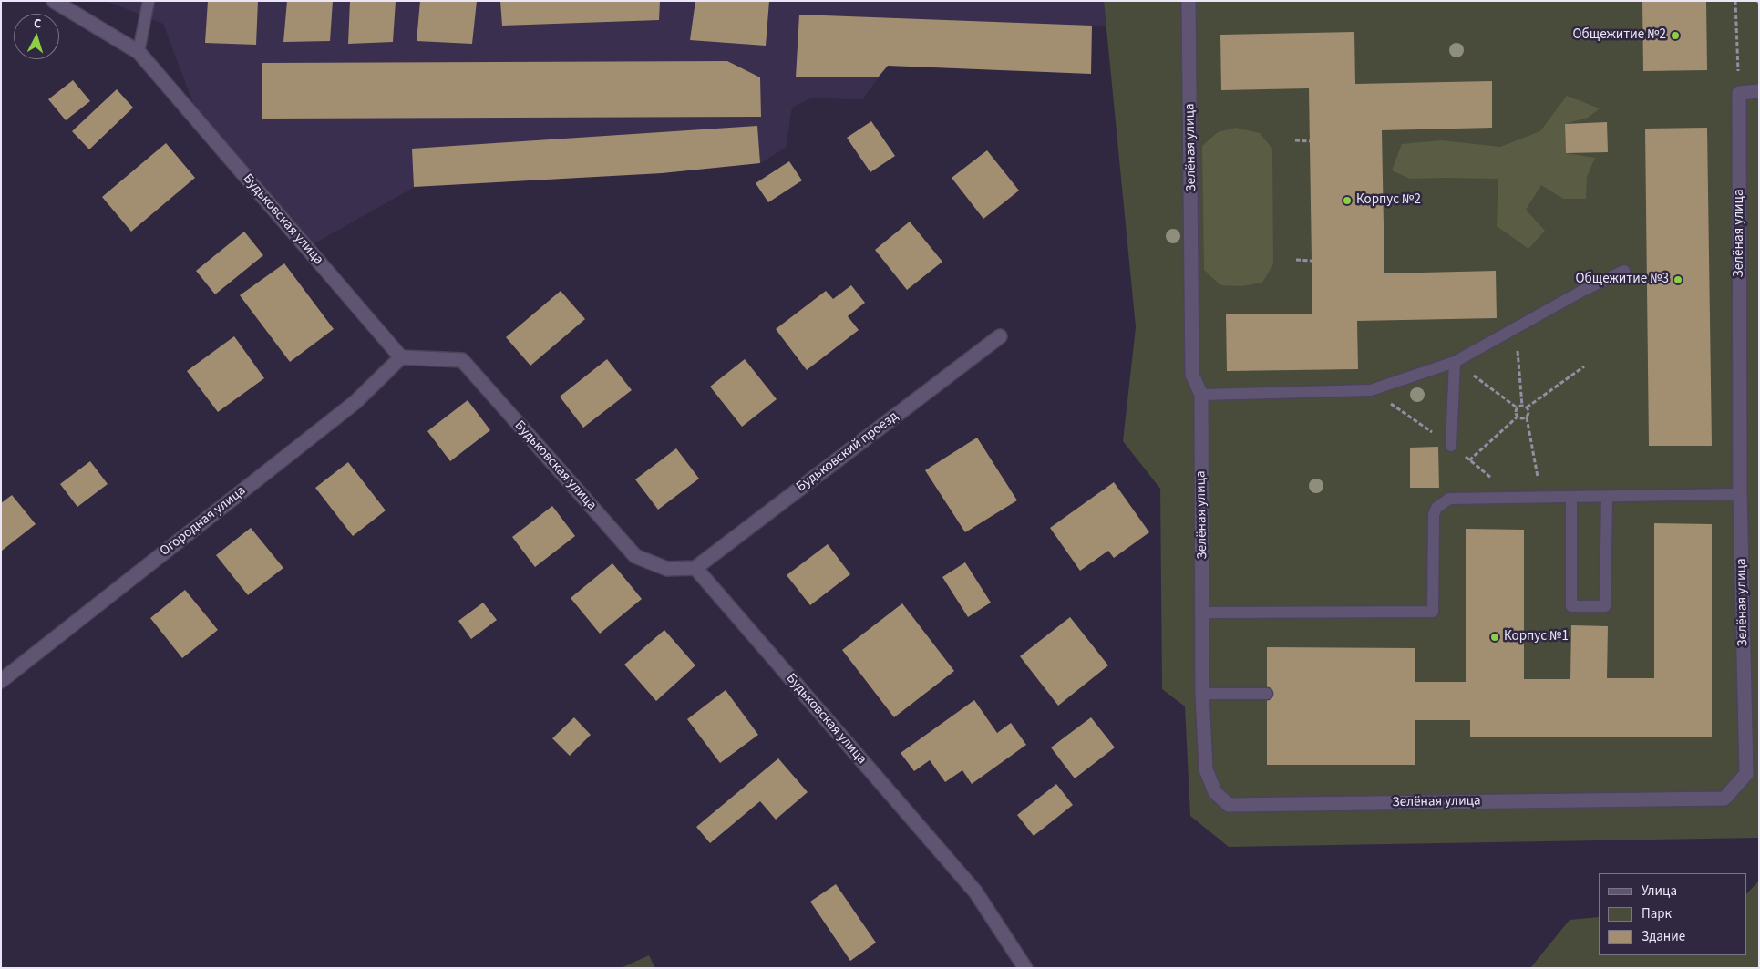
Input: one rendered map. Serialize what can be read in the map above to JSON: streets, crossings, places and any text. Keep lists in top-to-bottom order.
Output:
{
  "streets": {
    "street": [
      "Зелёная улица",
      "Будьковская улица",
      "Будьковский проезд",
      "Огородная улица"
    ]
  },
  "crossings": [
    ["Будьковская улица", "Будьковский проезд"],
    ["Будьковская улица", "Огородная улица"]
  ],
  "places": [
    "Общежитие №2",
    "Корпус №2",
    "Общежитие №3",
    "Корпус №1"
  ],
  "legend": ["Улица", "Парк", "Здание"],
  "north": "top"
}
